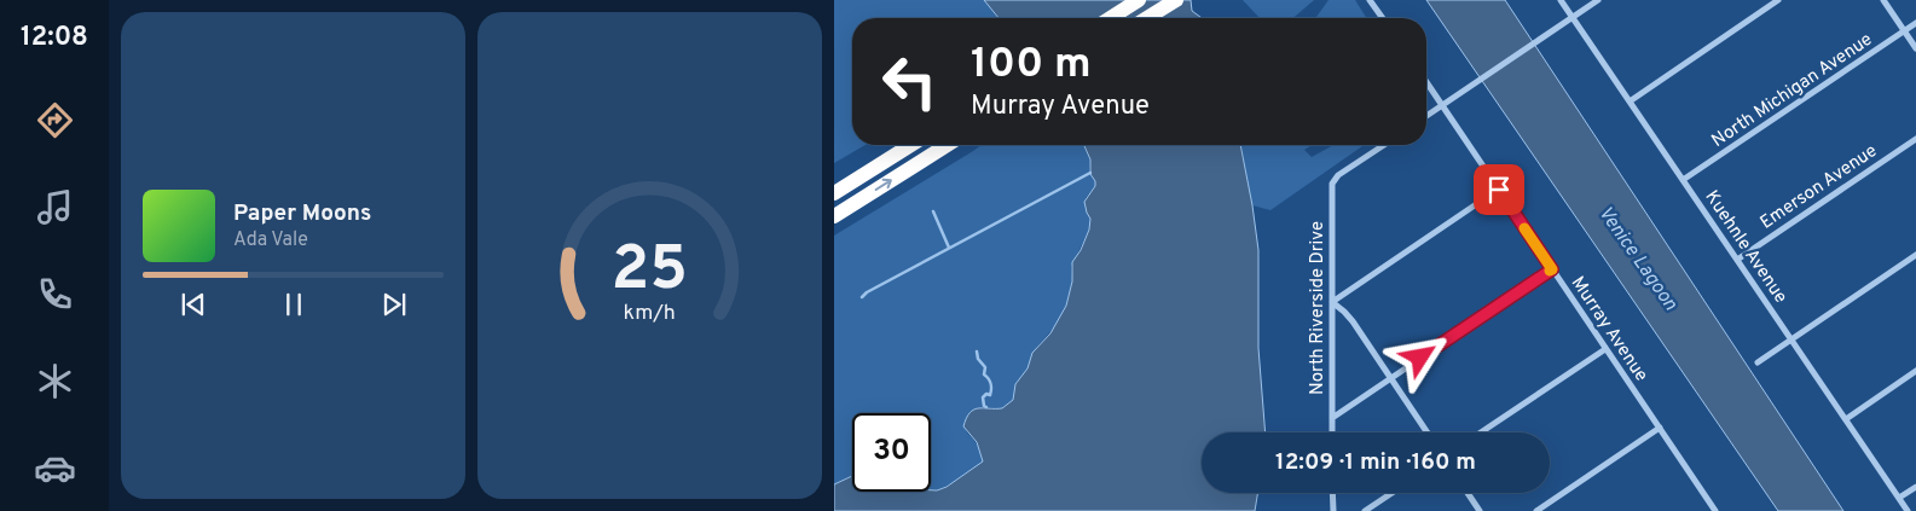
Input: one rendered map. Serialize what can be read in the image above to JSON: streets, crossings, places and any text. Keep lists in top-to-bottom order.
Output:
{
  "streets": {
    "street": [
      "North Michigan Avenue",
      "Emerson Avenue",
      "Kuehnle Avenue",
      "North Riverside Drive",
      "Murray Avenue"
    ]
  },
  "crossings": [
    ["North Michigan Avenue", "Kuehnle Avenue"],
    ["Emerson Avenue", "Kuehnle Avenue"]
  ],
  "water": ["Venice Lagoon"],
  "page": {
    "tabs": "12:08",
    "turn": ["100 m", "Murray Avenue"],
    "song": ["Paper Moons", "Ada Vale"],
    "limit": "30",
    "trip": "12:09 · 1 min · 160 m",
    "gauge": ["25", "km/h"]
  }
}
